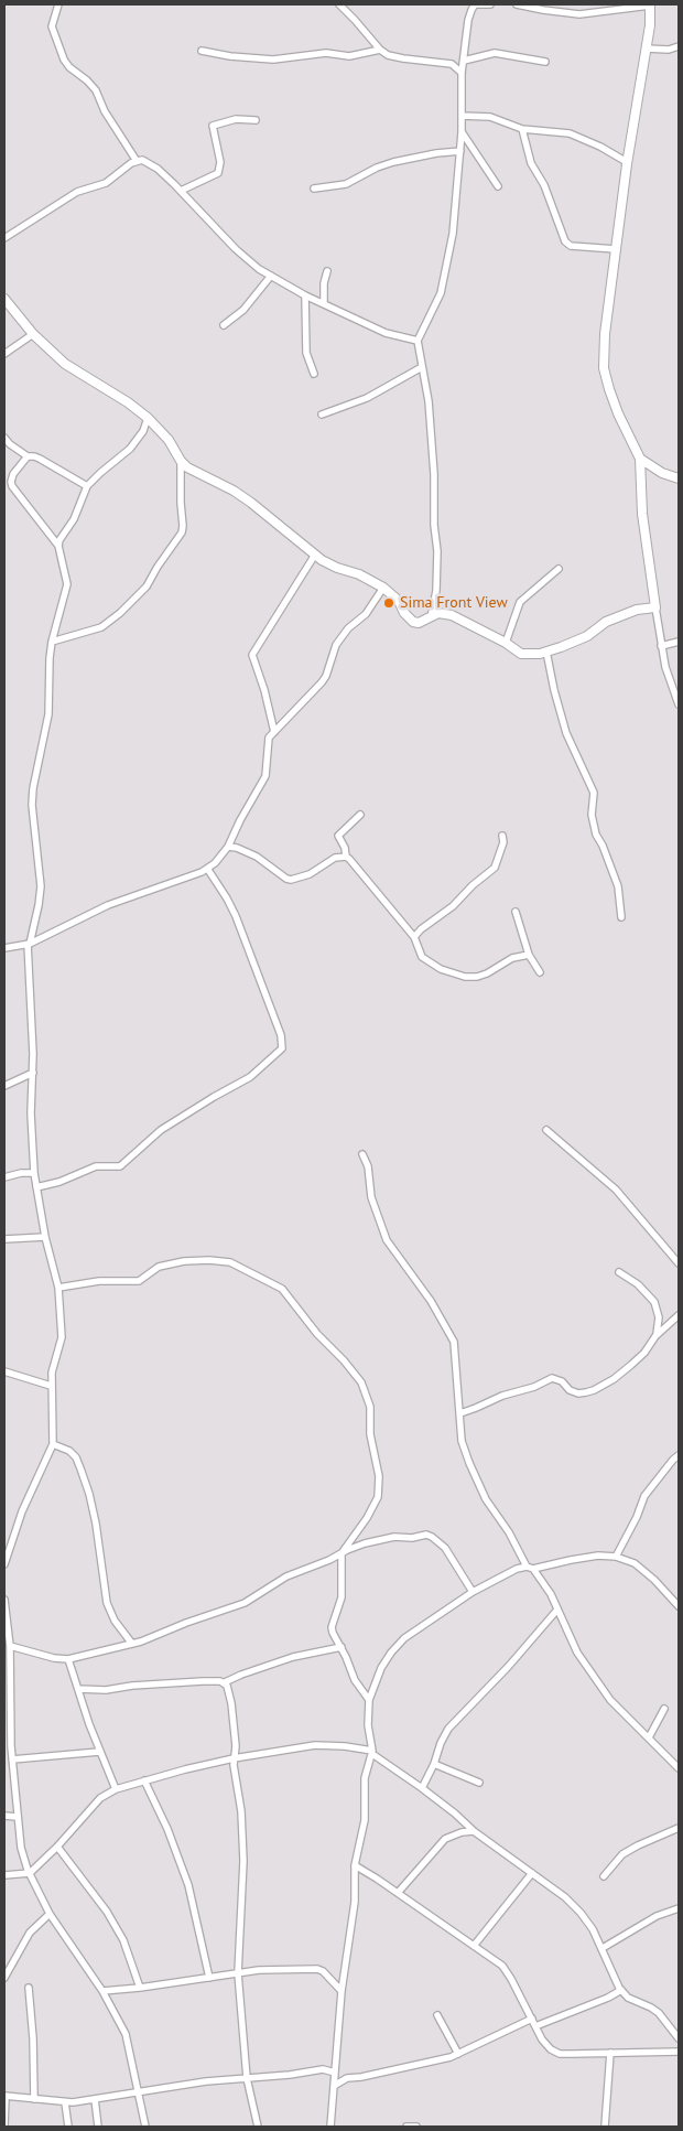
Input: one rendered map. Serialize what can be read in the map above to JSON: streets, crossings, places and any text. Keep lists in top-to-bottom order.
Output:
{
  "places": ["Sima Front View"]
}
